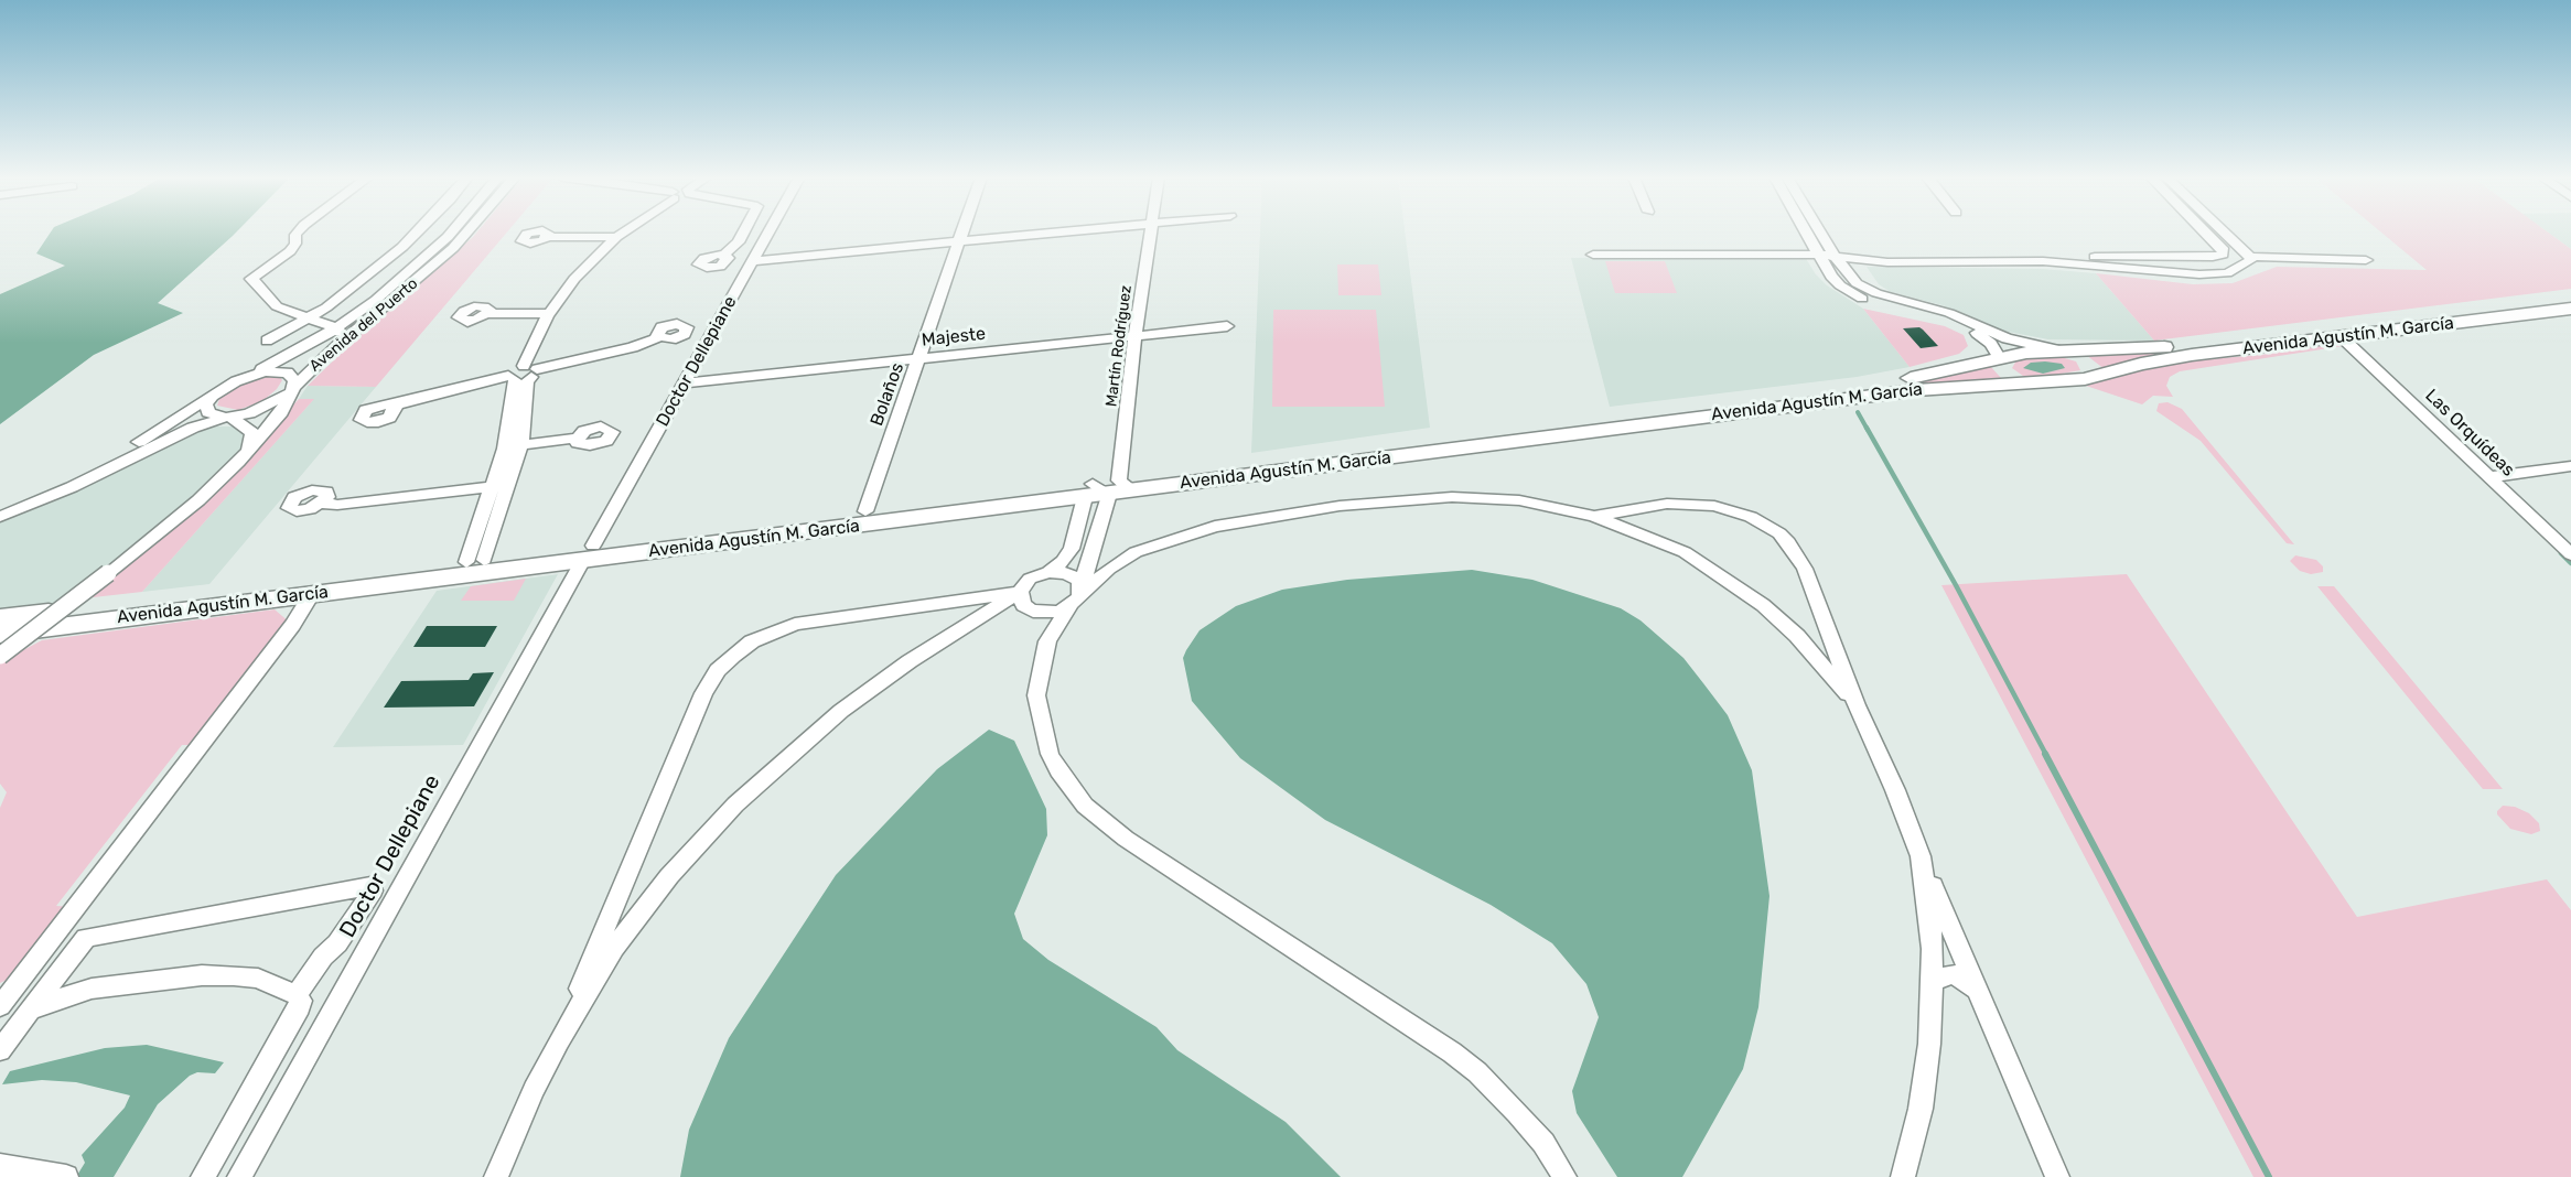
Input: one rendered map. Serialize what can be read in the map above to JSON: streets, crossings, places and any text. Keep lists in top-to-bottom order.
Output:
{
  "streets": {
    "main road": ["Avenida Agustín M. García"],
    "street": [
      "Avenida del Puerto",
      "Majeste",
      "Martín Rodríguez",
      "Doctor Dellepiane",
      "Bolaños",
      "Las Orquídeas"
    ]
  },
  "crossings": [
    ["Avenida Agustín M. García", "Martín Rodríguez"],
    ["Avenida Agustín M. García", "Doctor Dellepiane"],
    ["Avenida Agustín M. García", "Bolaños"],
    ["Avenida Agustín M. García", "Las Orquídeas"],
    ["Majeste", "Martín Rodríguez"],
    ["Majeste", "Doctor Dellepiane"],
    ["Majeste", "Bolaños"]
  ]
}
